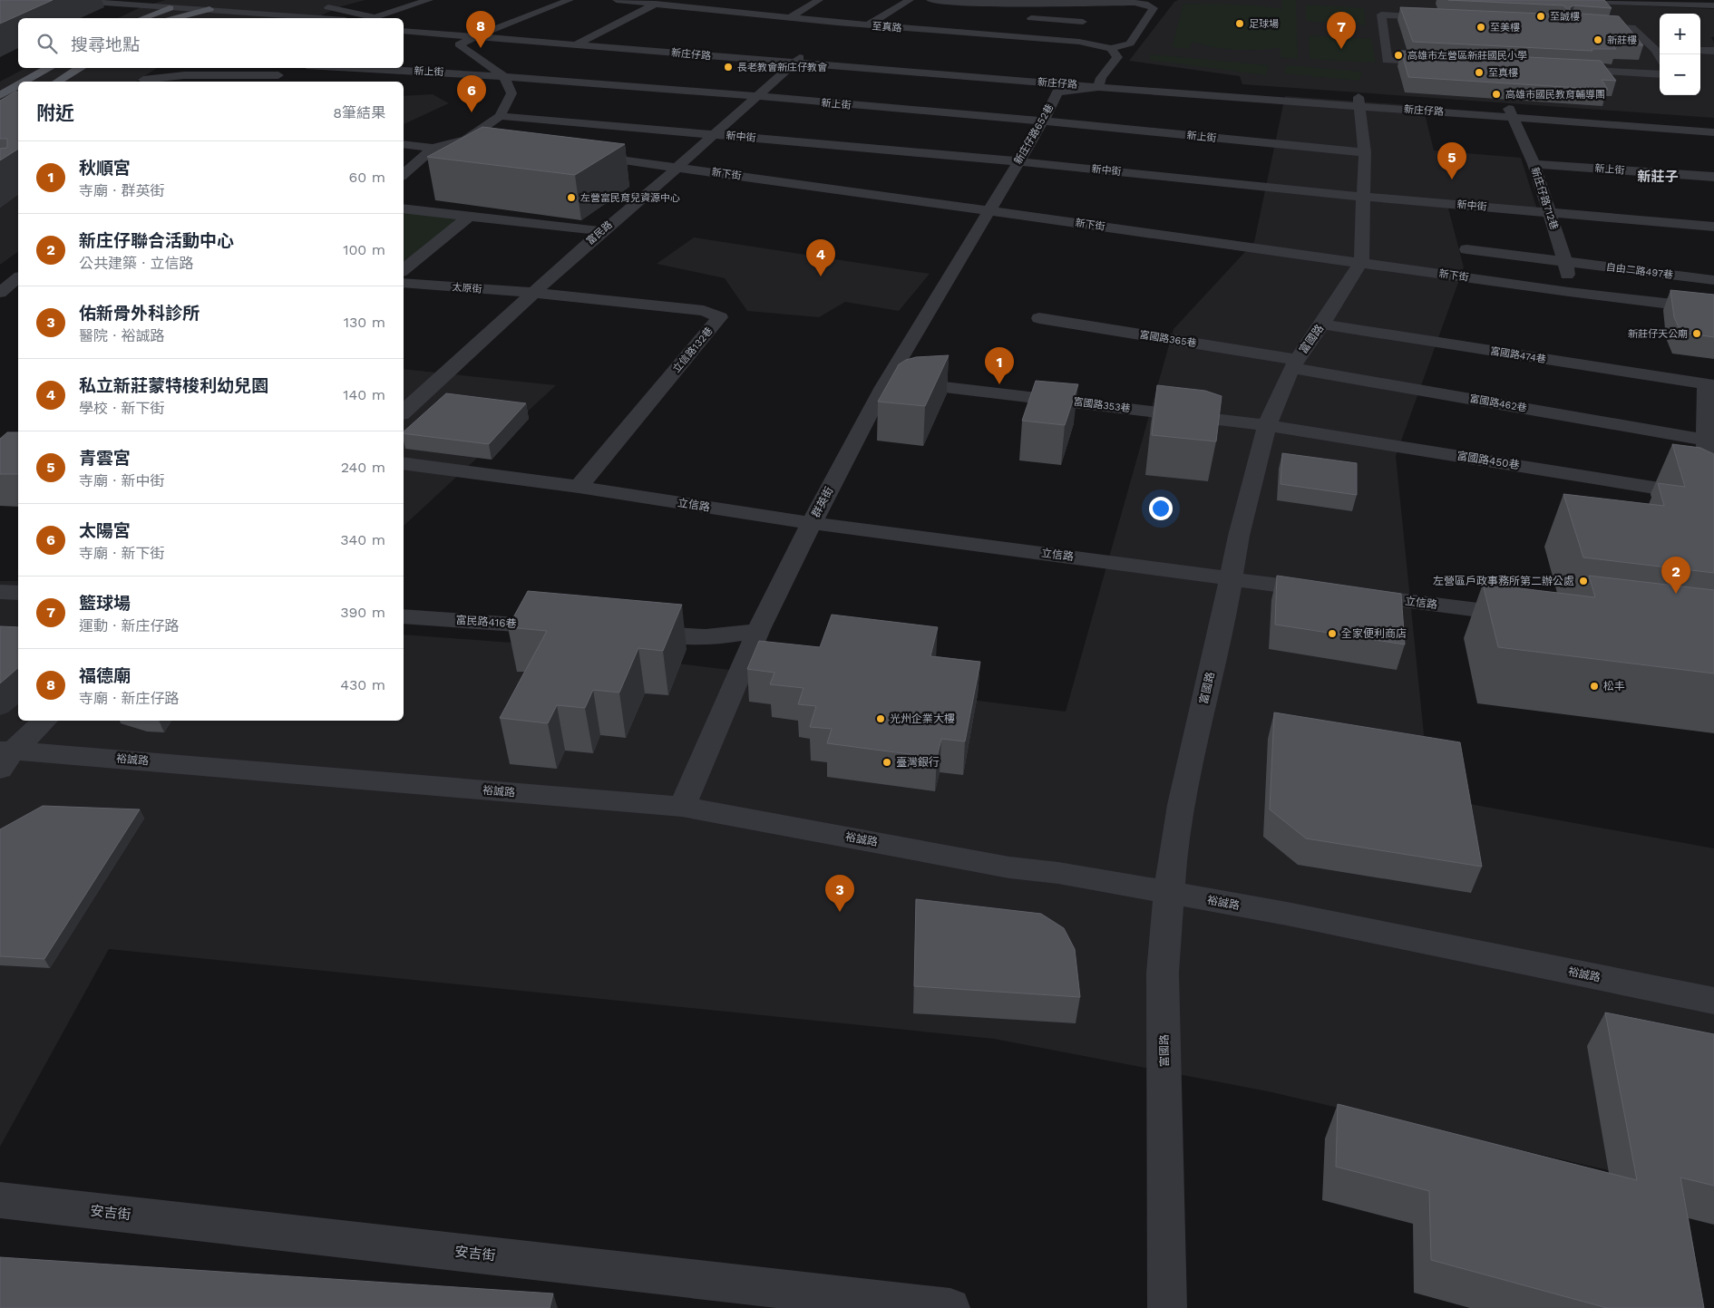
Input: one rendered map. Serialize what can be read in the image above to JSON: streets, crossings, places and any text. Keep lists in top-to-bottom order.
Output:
{
  "streets": {
    "street": [
      "至真路",
      "新庄仔路",
      "新上街",
      "新庄仔路652巷",
      "新中街",
      "新下街",
      "新庄仔路712巷",
      "富民路",
      "自由二路497巷",
      "太原街",
      "富國路365巷",
      "富國路",
      "立信路132巷",
      "富國路474巷",
      "富國路462巷",
      "富國路353巷",
      "富國路450巷",
      "群英街",
      "立信路",
      "富民路416巷",
      "裕誠路",
      "安吉街"
    ]
  },
  "crossings": [
    ["新庄仔路", "新庄仔路652巷"],
    ["新庄仔路", "新庄仔路712巷"],
    ["新庄仔路", "富民路"],
    ["新庄仔路", "富國路"],
    ["新上街", "新庄仔路652巷"],
    ["新上街", "新庄仔路712巷"],
    ["新上街", "富民路"],
    ["新上街", "富國路"],
    ["新庄仔路652巷", "新中街"],
    ["新庄仔路652巷", "新下街"],
    ["新庄仔路652巷", "群英街"],
    ["新中街", "新庄仔路712巷"],
    ["新中街", "富民路"],
    ["新中街", "富國路"],
    ["新下街", "新庄仔路712巷"],
    ["新下街", "富民路"],
    ["新下街", "富國路"],
    ["新下街", "群英街"],
    ["新庄仔路712巷", "自由二路497巷"],
    ["富民路", "太原街"],
    ["富民路", "立信路132巷"],
    ["太原街", "立信路132巷"],
    ["富國路365巷", "富國路"],
    ["富國路365巷", "富國路462巷"],
    ["富國路", "富國路474巷"],
    ["富國路", "富國路462巷"],
    ["富國路", "富國路353巷"],
    ["富國路", "富國路450巷"],
    ["富國路", "立信路"],
    ["富國路", "裕誠路"],
    ["立信路132巷", "立信路"],
    ["富國路353巷", "富國路450巷"],
    ["富國路353巷", "群英街"],
    ["群英街", "立信路"],
    ["群英街", "裕誠路"]
  ],
  "districts": ["新莊子"],
  "places": [
    "至誠樓",
    "足球場",
    "至美樓",
    "新莊樓",
    "高雄市左營區新莊國民小學",
    "長老教會新庄仔教會",
    "至真樓",
    "高雄市國民教育輔導團",
    "左營富民育兒資源中心",
    "新莊仔天公廟",
    "左營區戶政事務所第二辦公處",
    "全家便利商店",
    "松丰",
    "光州企業大樓",
    "臺灣銀行"
  ],
  "page": {
    "pins": [
      "8",
      "7",
      "6",
      "5",
      "4",
      "1",
      "2",
      "3"
    ],
    "map_buttons": ["+", "−"],
    "search": "搜尋地點",
    "heading": ["附近", "8筆結果"],
    "list": [
      {
        "mark": "1",
        "name": "秋順宮",
        "note": "寺廟 · 群英街",
        "value": "60 m"
      },
      {
        "mark": "2",
        "name": "新庄仔聯合活動中心",
        "note": "公共建築 · 立信路",
        "value": "100 m"
      },
      {
        "mark": "3",
        "name": "佑新骨外科診所",
        "note": "醫院 · 裕誠路",
        "value": "130 m"
      },
      {
        "mark": "4",
        "name": "私立新莊蒙特梭利幼兒園",
        "note": "學校 · 新下街",
        "value": "140 m"
      },
      {
        "mark": "5",
        "name": "青雲宮",
        "note": "寺廟 · 新中街",
        "value": "240 m"
      },
      {
        "mark": "6",
        "name": "太陽宮",
        "note": "寺廟 · 新下街",
        "value": "340 m"
      },
      {
        "mark": "7",
        "name": "籃球場",
        "note": "運動 · 新庄仔路",
        "value": "390 m"
      },
      {
        "mark": "8",
        "name": "福德廟",
        "note": "寺廟 · 新庄仔路",
        "value": "430 m"
      }
    ]
  }
}
